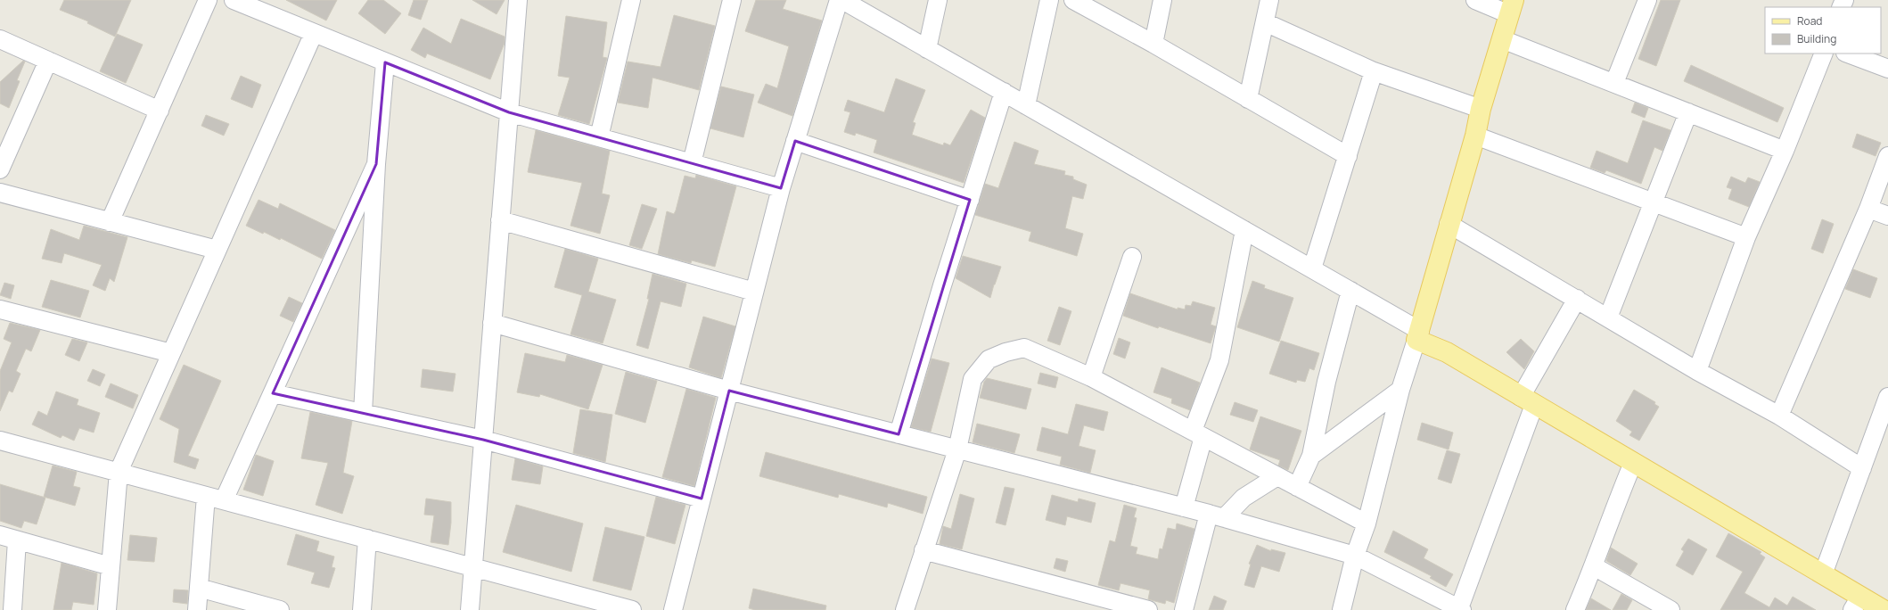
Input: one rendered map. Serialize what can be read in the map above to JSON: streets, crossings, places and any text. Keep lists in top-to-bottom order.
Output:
{
  "legend": ["Road", "Building"]
}
